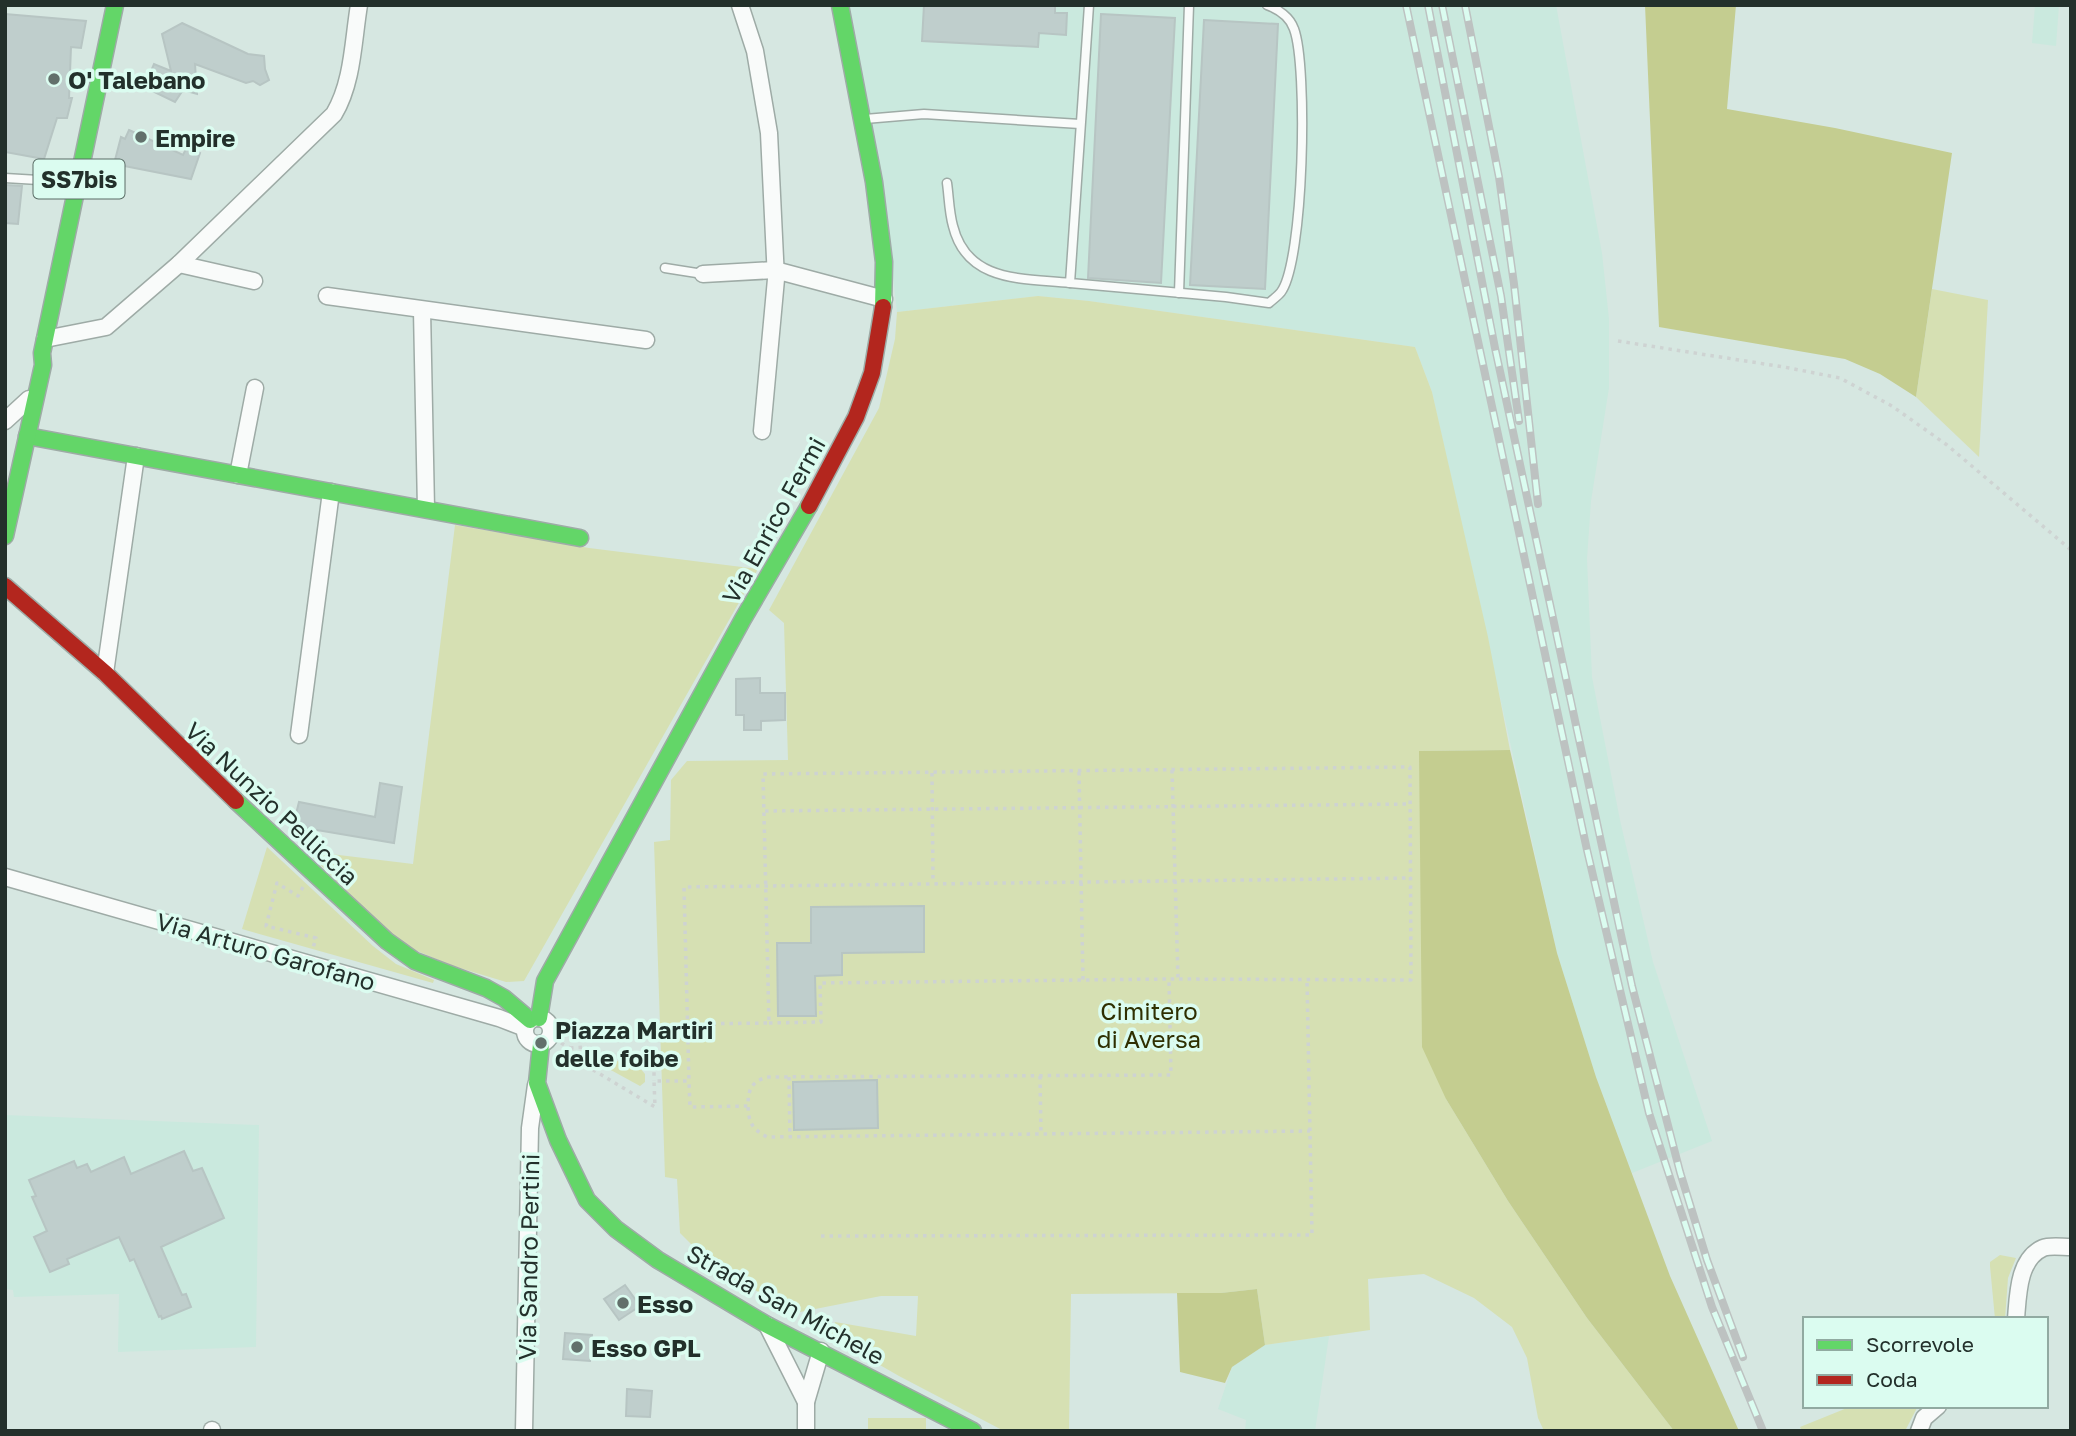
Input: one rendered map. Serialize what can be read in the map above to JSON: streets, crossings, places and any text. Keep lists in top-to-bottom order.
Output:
{
  "streets": {
    "street": [
      "SS7bis",
      "Via Enrico Fermi",
      "Via Nunzio Pelliccia",
      "Via Arturo Garofano",
      "Via Sandro Pertini",
      "Strada San Michele"
    ]
  },
  "crossings": [
    ["Via Enrico Fermi", "Via Nunzio Pelliccia"],
    ["Via Enrico Fermi", "Via Arturo Garofano"],
    ["Via Enrico Fermi", "Strada San Michele"],
    ["Via Nunzio Pelliccia", "Via Arturo Garofano"],
    ["Via Nunzio Pelliccia", "Strada San Michele"],
    ["Via Arturo Garofano", "Strada San Michele"],
    ["Via Sandro Pertini", "Strada San Michele"]
  ],
  "parks": ["Cimitero di Aversa"],
  "places": [
    "O' Talebano",
    "Empire",
    "Piazza Martiri delle foibe",
    "Esso",
    "Esso GPL"
  ],
  "legend": ["Scorrevole", "Coda"]
}
